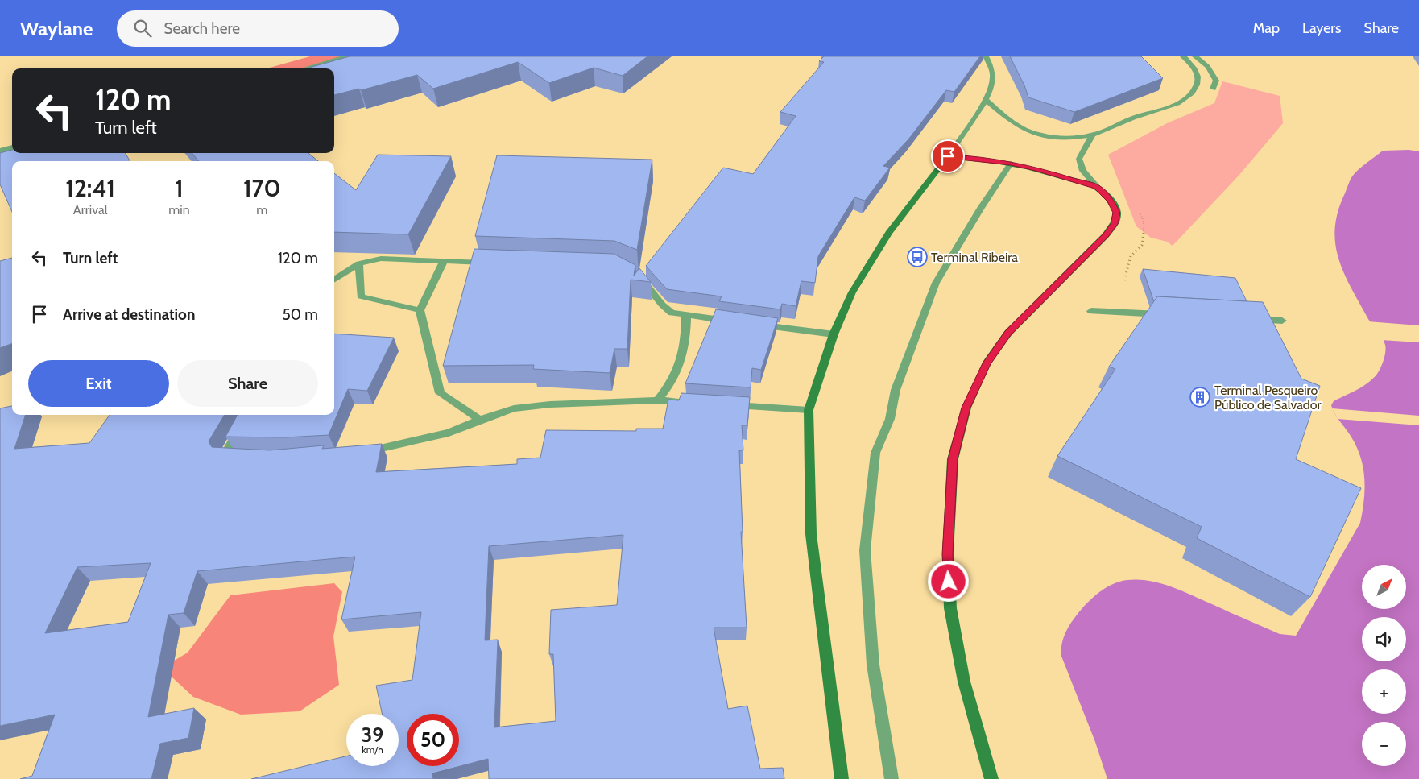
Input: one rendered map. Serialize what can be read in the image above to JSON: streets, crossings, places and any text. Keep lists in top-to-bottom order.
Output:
{
  "places": {
    "bus stop": ["Terminal Ribeira"],
    "building": ["Terminal Pesqueiro Público de Salvador"]
  },
  "north": "top right",
  "page": {
    "header": "Waylane",
    "search": "Search here",
    "nav": ["Map", "Layers", "Share"],
    "turn": ["120 m", "Turn left"],
    "eta": [
      "12:41",
      "Arrival",
      "1",
      "min",
      "170",
      "m"
    ],
    "list": [
      {
        "name": "Turn left",
        "value": "120 m"
      },
      {
        "name": "Arrive at destination",
        "value": "50 m"
      }
    ],
    "buttons": ["Exit", "Share"],
    "map_buttons": ["+", "−"],
    "speed": "39 km/h",
    "limit": "50"
  }
}
